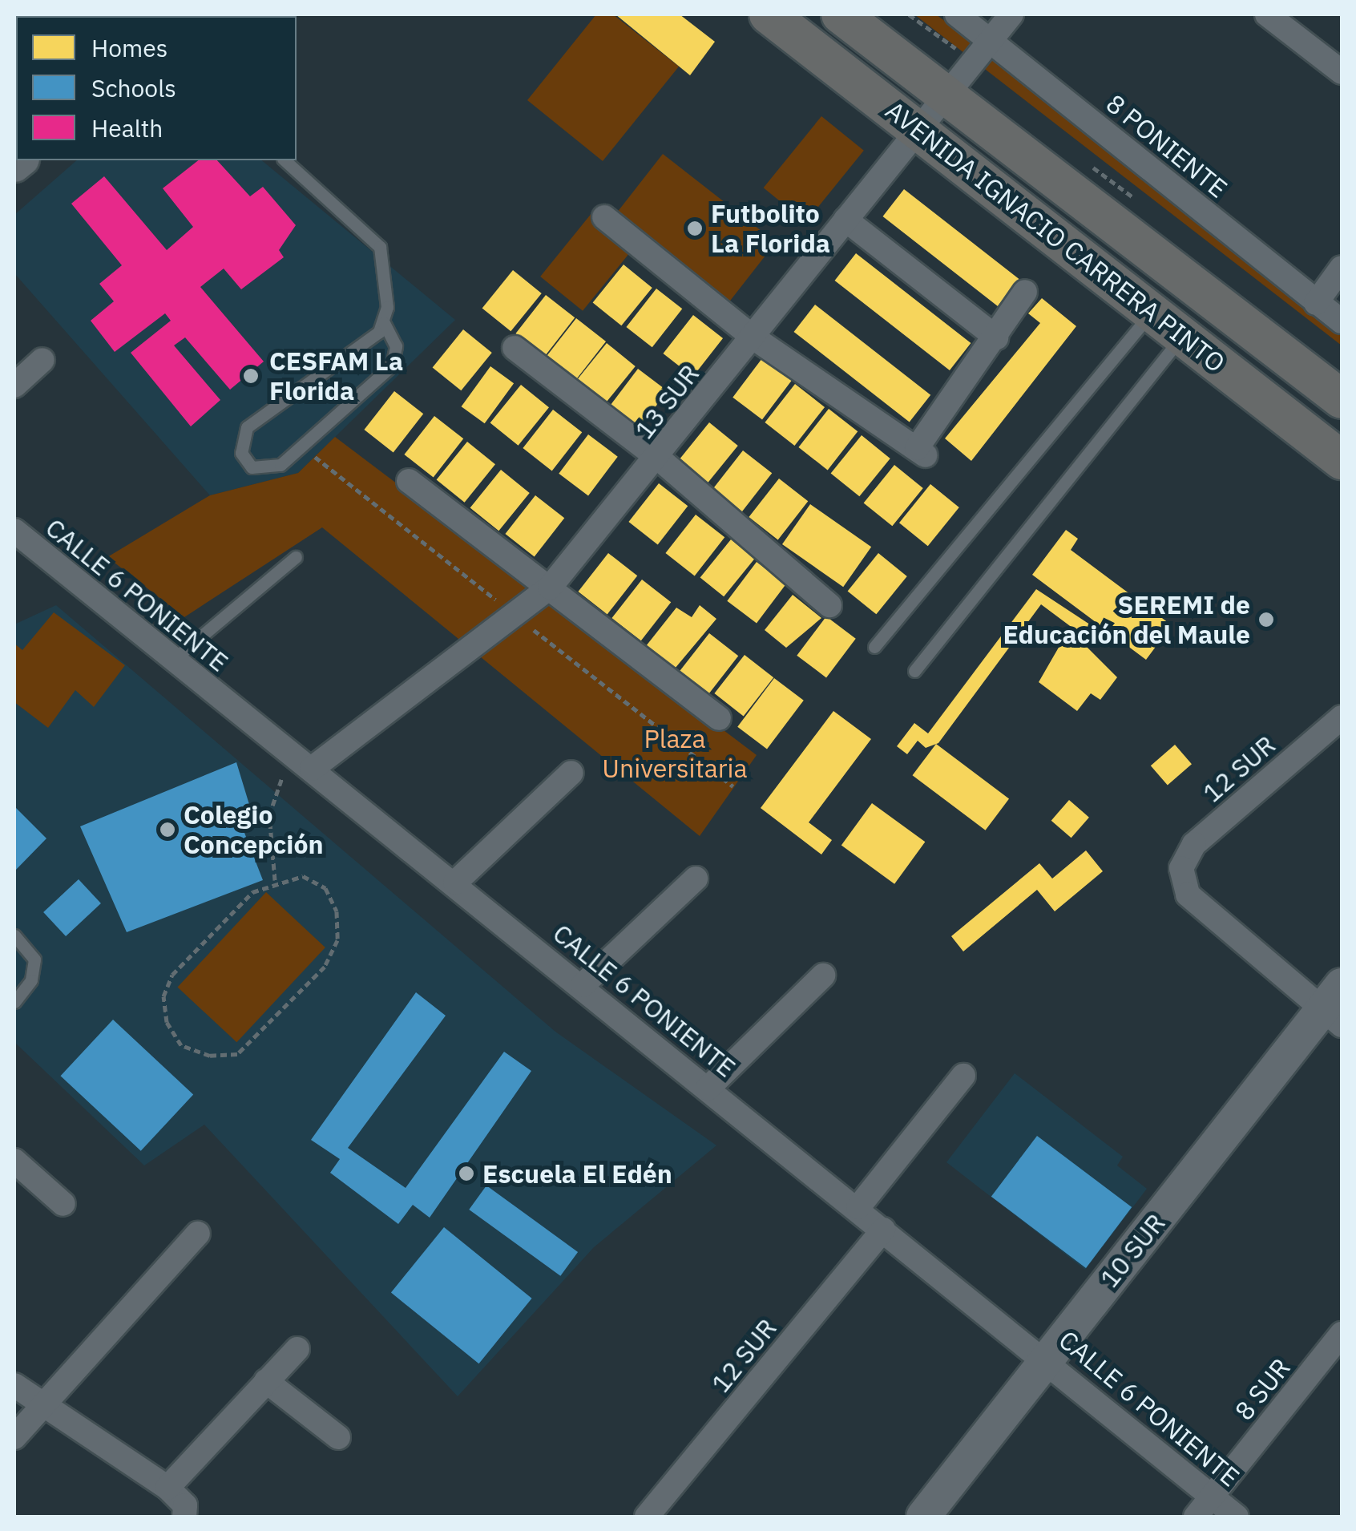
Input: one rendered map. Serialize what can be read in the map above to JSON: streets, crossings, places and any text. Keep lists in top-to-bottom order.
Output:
{
  "streets": {
    "main road": ["AVENIDA IGNACIO CARRERA PINTO"],
    "street": [
      "8 PONIENTE",
      "13 SUR",
      "CALLE 6 PONIENTE",
      "12 SUR",
      "10 SUR",
      "8 SUR"
    ]
  },
  "crossings": [
    ["8 PONIENTE", "13 SUR"],
    ["AVENIDA IGNACIO CARRERA PINTO", "13 SUR"],
    ["13 SUR", "CALLE 6 PONIENTE"],
    ["CALLE 6 PONIENTE", "12 SUR"],
    ["CALLE 6 PONIENTE", "10 SUR"],
    ["CALLE 6 PONIENTE", "8 SUR"],
    ["12 SUR", "10 SUR"]
  ],
  "parks": ["Plaza Universitaria"],
  "places": [
    "Futbolito La Florida",
    "CESFAM La Florida",
    "SEREMI de Educación del Maule",
    "Colegio Concepción",
    "Escuela El Edén"
  ],
  "legend": ["Homes", "Schools", "Health"]
}
